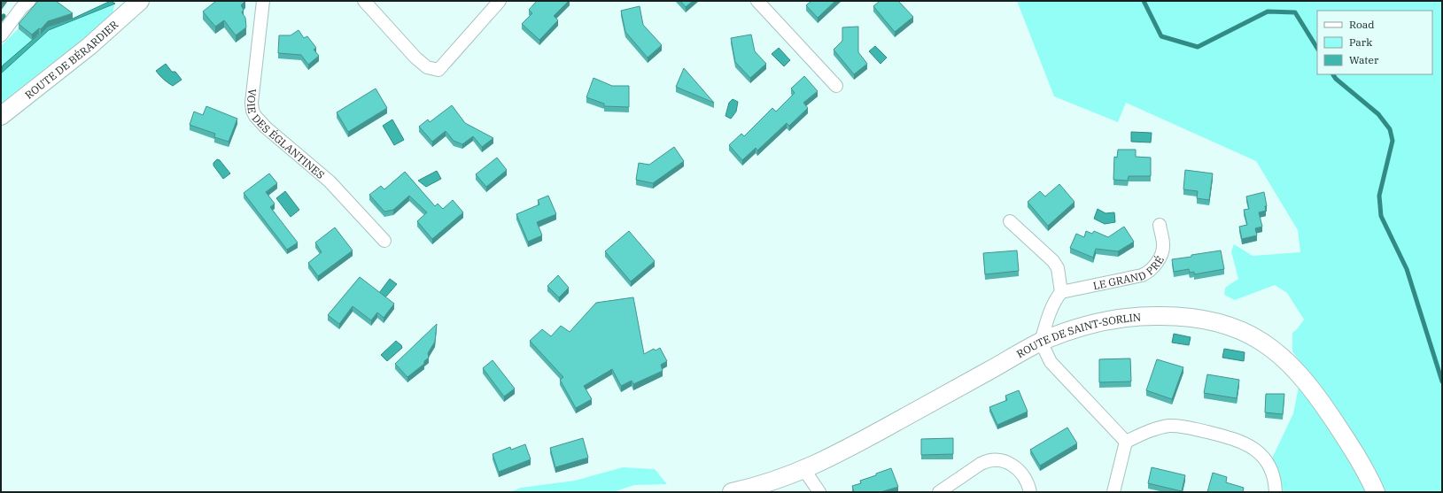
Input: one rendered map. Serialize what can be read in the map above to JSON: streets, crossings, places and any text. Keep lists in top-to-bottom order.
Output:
{
  "streets": {
    "street": [
      "ROUTE DE BÉRARDIER",
      "VOIE DES ÉGLANTINES",
      "LE GRAND PRÉ",
      "ROUTE DE SAINT-SORLIN"
    ]
  },
  "legend": ["Road", "Park", "Water"]
}
